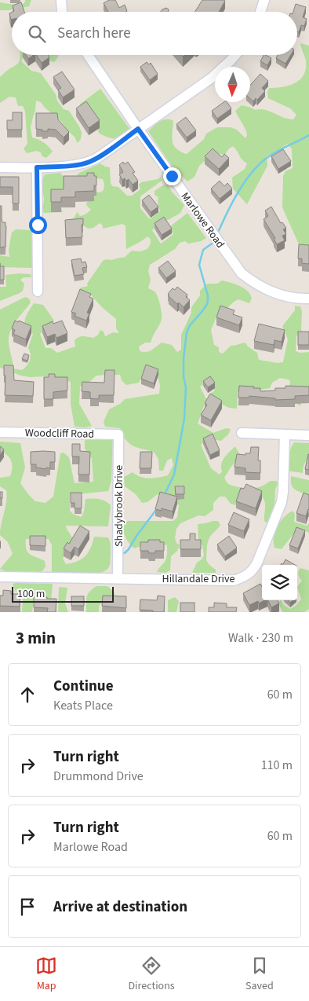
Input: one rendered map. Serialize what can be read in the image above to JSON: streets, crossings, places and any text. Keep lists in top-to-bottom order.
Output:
{
  "streets": {
    "street": [
      "Marlowe Road",
      "Woodcliff Road",
      "Shadybrook Drive",
      "Hillandale Drive"
    ]
  },
  "crossings": [
    ["Woodcliff Road", "Shadybrook Drive"],
    ["Shadybrook Drive", "Hillandale Drive"]
  ],
  "scale_bar": "100 m",
  "north": "bottom",
  "page": {
    "search": "Search here",
    "scale": "100 m",
    "heading": ["3 min", "Walk · 230 m"],
    "list": [
      ["Continue", "Keats Place", "60 m"],
      ["Turn right", "Drummond Drive", "110 m"],
      ["Turn right", "Marlowe Road", "60 m"],
      "Arrive at destination"
    ],
    "nav": ["Map", "Directions", "Saved"]
  }
}
